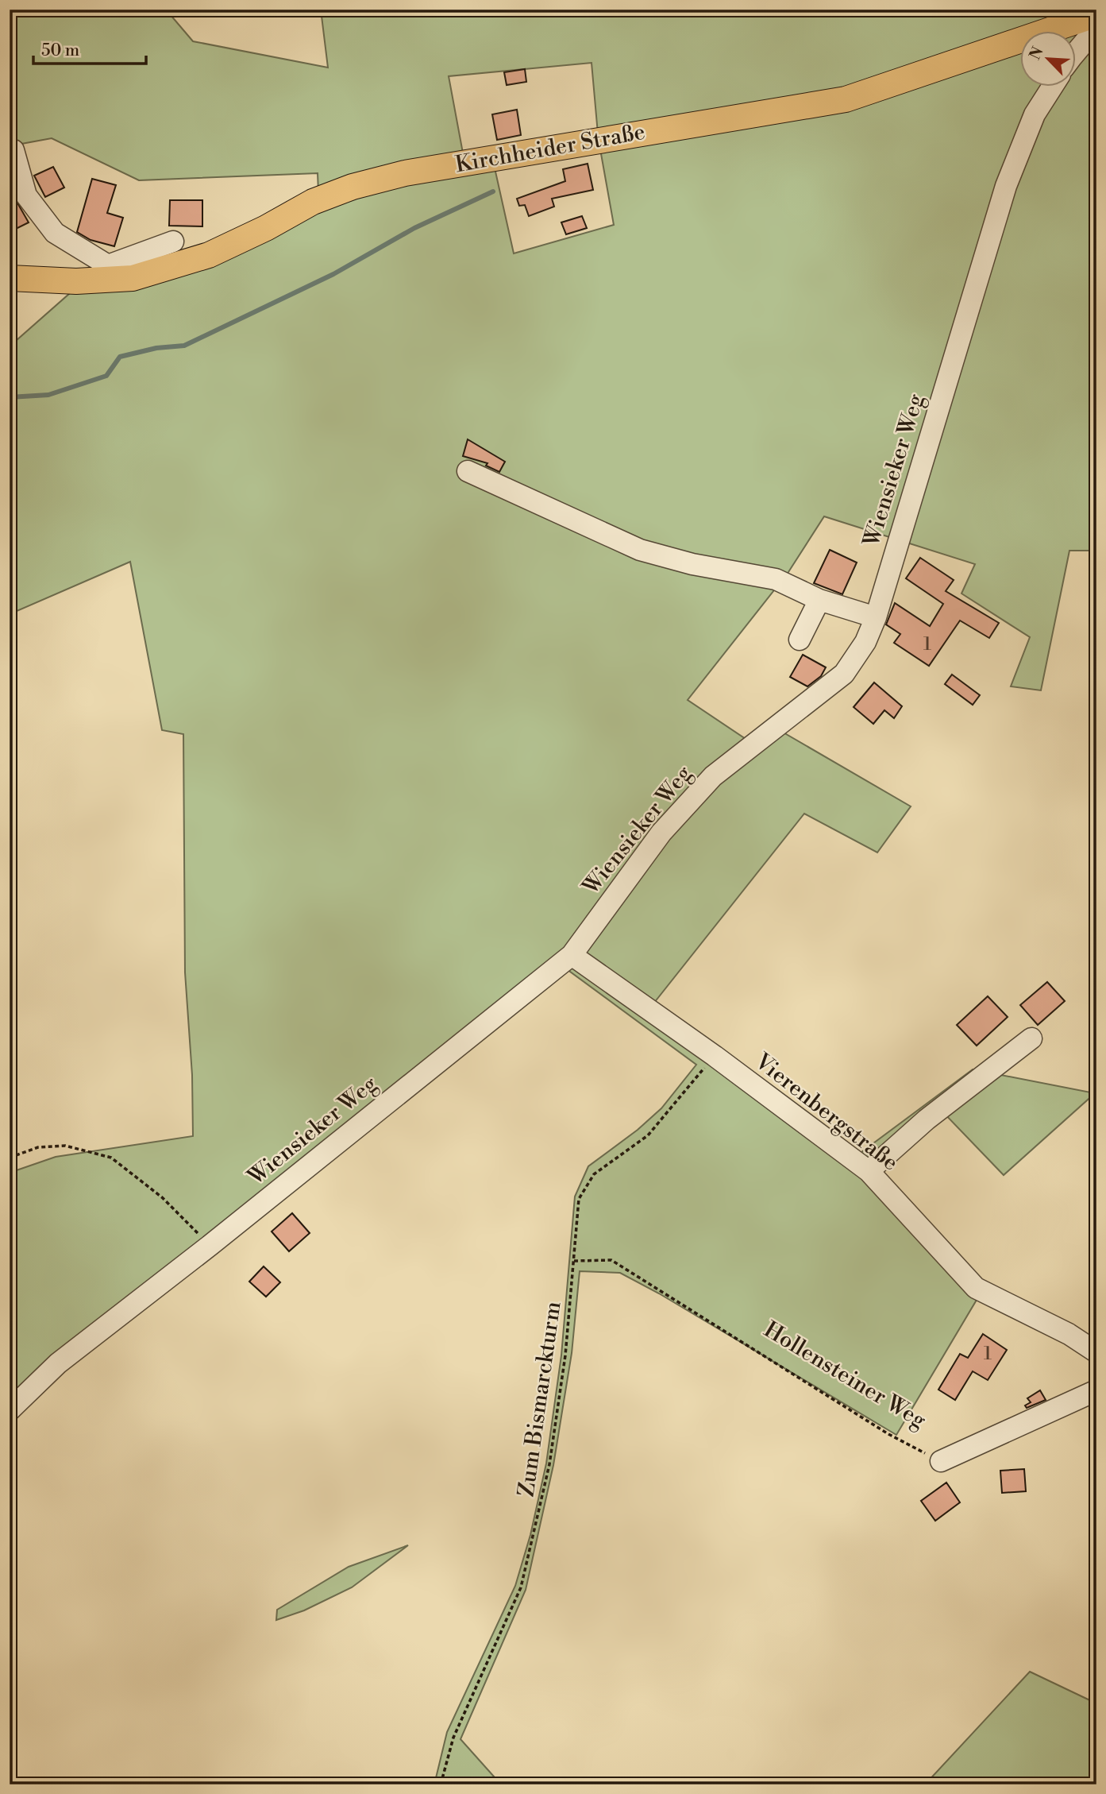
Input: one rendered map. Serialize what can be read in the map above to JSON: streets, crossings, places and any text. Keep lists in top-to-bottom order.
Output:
{
  "streets": {
    "main road": ["Kirchheider Straße"],
    "street": ["Wiensieker Weg", "Vierenbergstraße"],
    "path": ["Hollensteiner Weg", "Zum Bismarckturm"]
  },
  "crossings": [
    ["Wiensieker Weg", "Vierenbergstraße"],
    ["Vierenbergstraße", "Zum Bismarckturm"],
    ["Hollensteiner Weg", "Zum Bismarckturm"]
  ],
  "house_numbers": ["1", "1"],
  "scale_bar": "50 m",
  "north": "top left"
}
